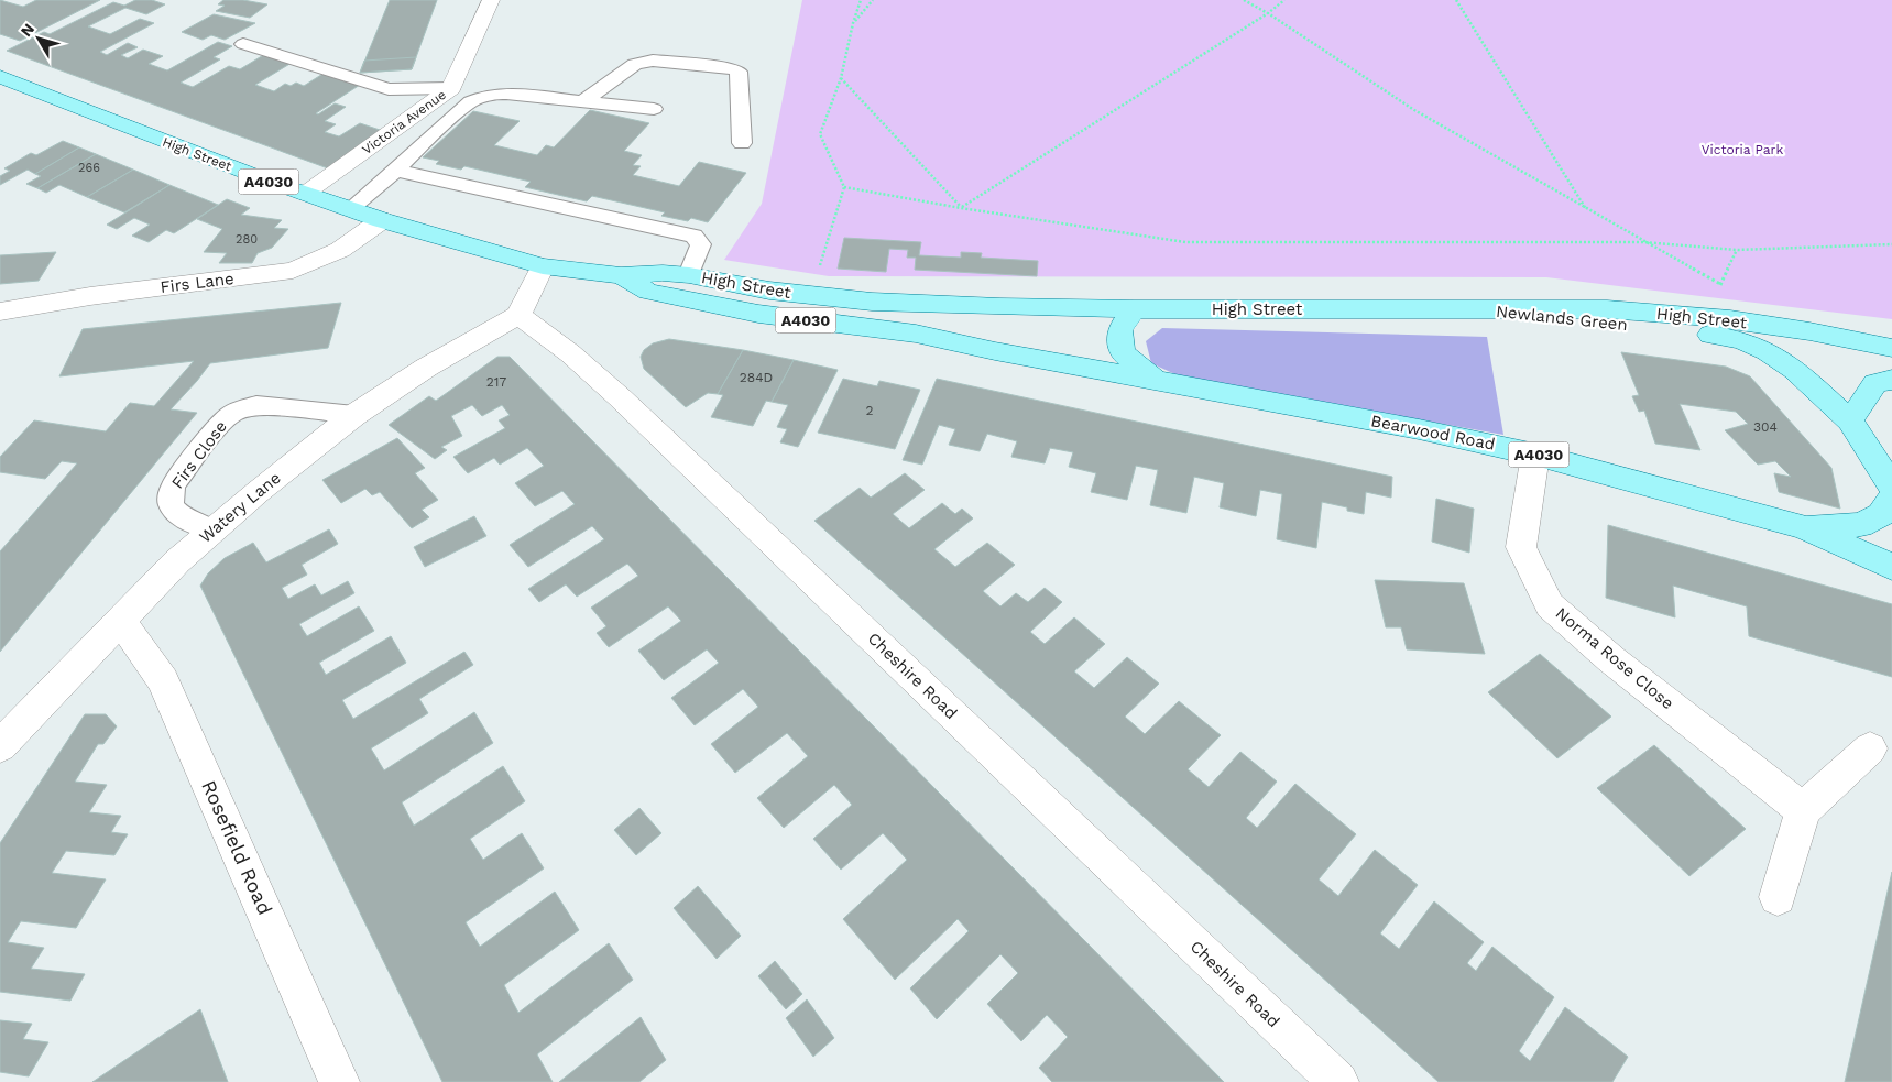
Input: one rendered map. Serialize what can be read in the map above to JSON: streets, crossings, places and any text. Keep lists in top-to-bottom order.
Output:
{
  "streets": {
    "main road": [
      "High Street",
      "A4030",
      "Newlands Green",
      "Bearwood Road"
    ],
    "street": [
      "Victoria Avenue",
      "Firs Lane",
      "Watery Lane",
      "Norma Rose Close",
      "Cheshire Road",
      "Rosefield Road"
    ],
    "lane": ["Firs Close"]
  },
  "crossings": [
    ["Victoria Avenue", "High Street"],
    ["High Street", "Firs Lane"],
    ["High Street", "Newlands Green"],
    ["High Street", "Bearwood Road"],
    ["A4030", "Bearwood Road"],
    ["Bearwood Road", "Norma Rose Close"],
    ["Firs Close", "Watery Lane"],
    ["Watery Lane", "Cheshire Road"],
    ["Watery Lane", "Rosefield Road"]
  ],
  "parks": ["Victoria Park"],
  "house_numbers": [
    "266",
    "280",
    "284D",
    "217",
    "2",
    "304"
  ],
  "north": "top left"
}
